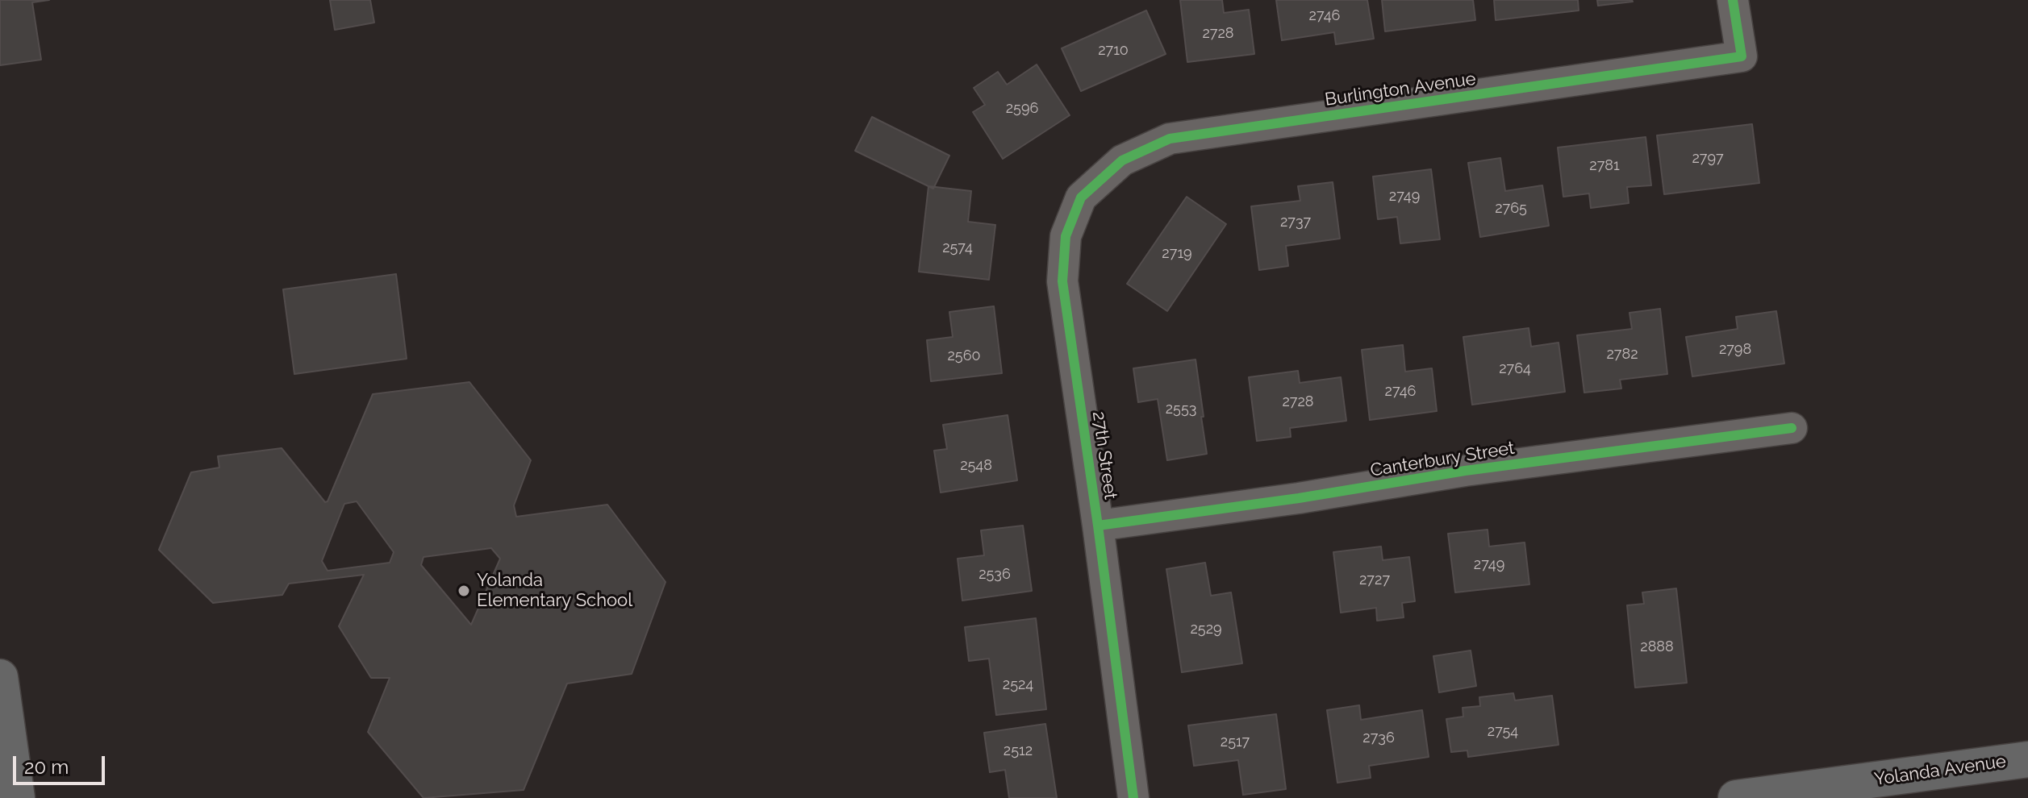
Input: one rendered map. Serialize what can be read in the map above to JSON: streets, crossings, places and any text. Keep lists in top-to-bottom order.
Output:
{
  "streets": {
    "street": [
      "Burlington Avenue",
      "27th Street",
      "Canterbury Street",
      "Yolanda Avenue"
    ]
  },
  "crossings": [
    ["Burlington Avenue", "27th Street"],
    ["27th Street", "Canterbury Street"]
  ],
  "places": ["Yolanda Elementary School"],
  "house_numbers": [
    "2746",
    "2728",
    "2710",
    "2596",
    "2797",
    "2781",
    "2749",
    "2765",
    "2737",
    "2574",
    "2719",
    "2798",
    "2782",
    "2560",
    "2764",
    "2746",
    "2728",
    "2553",
    "2548",
    "2749",
    "2536",
    "2727",
    "2529",
    "2888",
    "2524",
    "2754",
    "2736",
    "2517",
    "2512"
  ],
  "scale_bar": "20 m"
}
